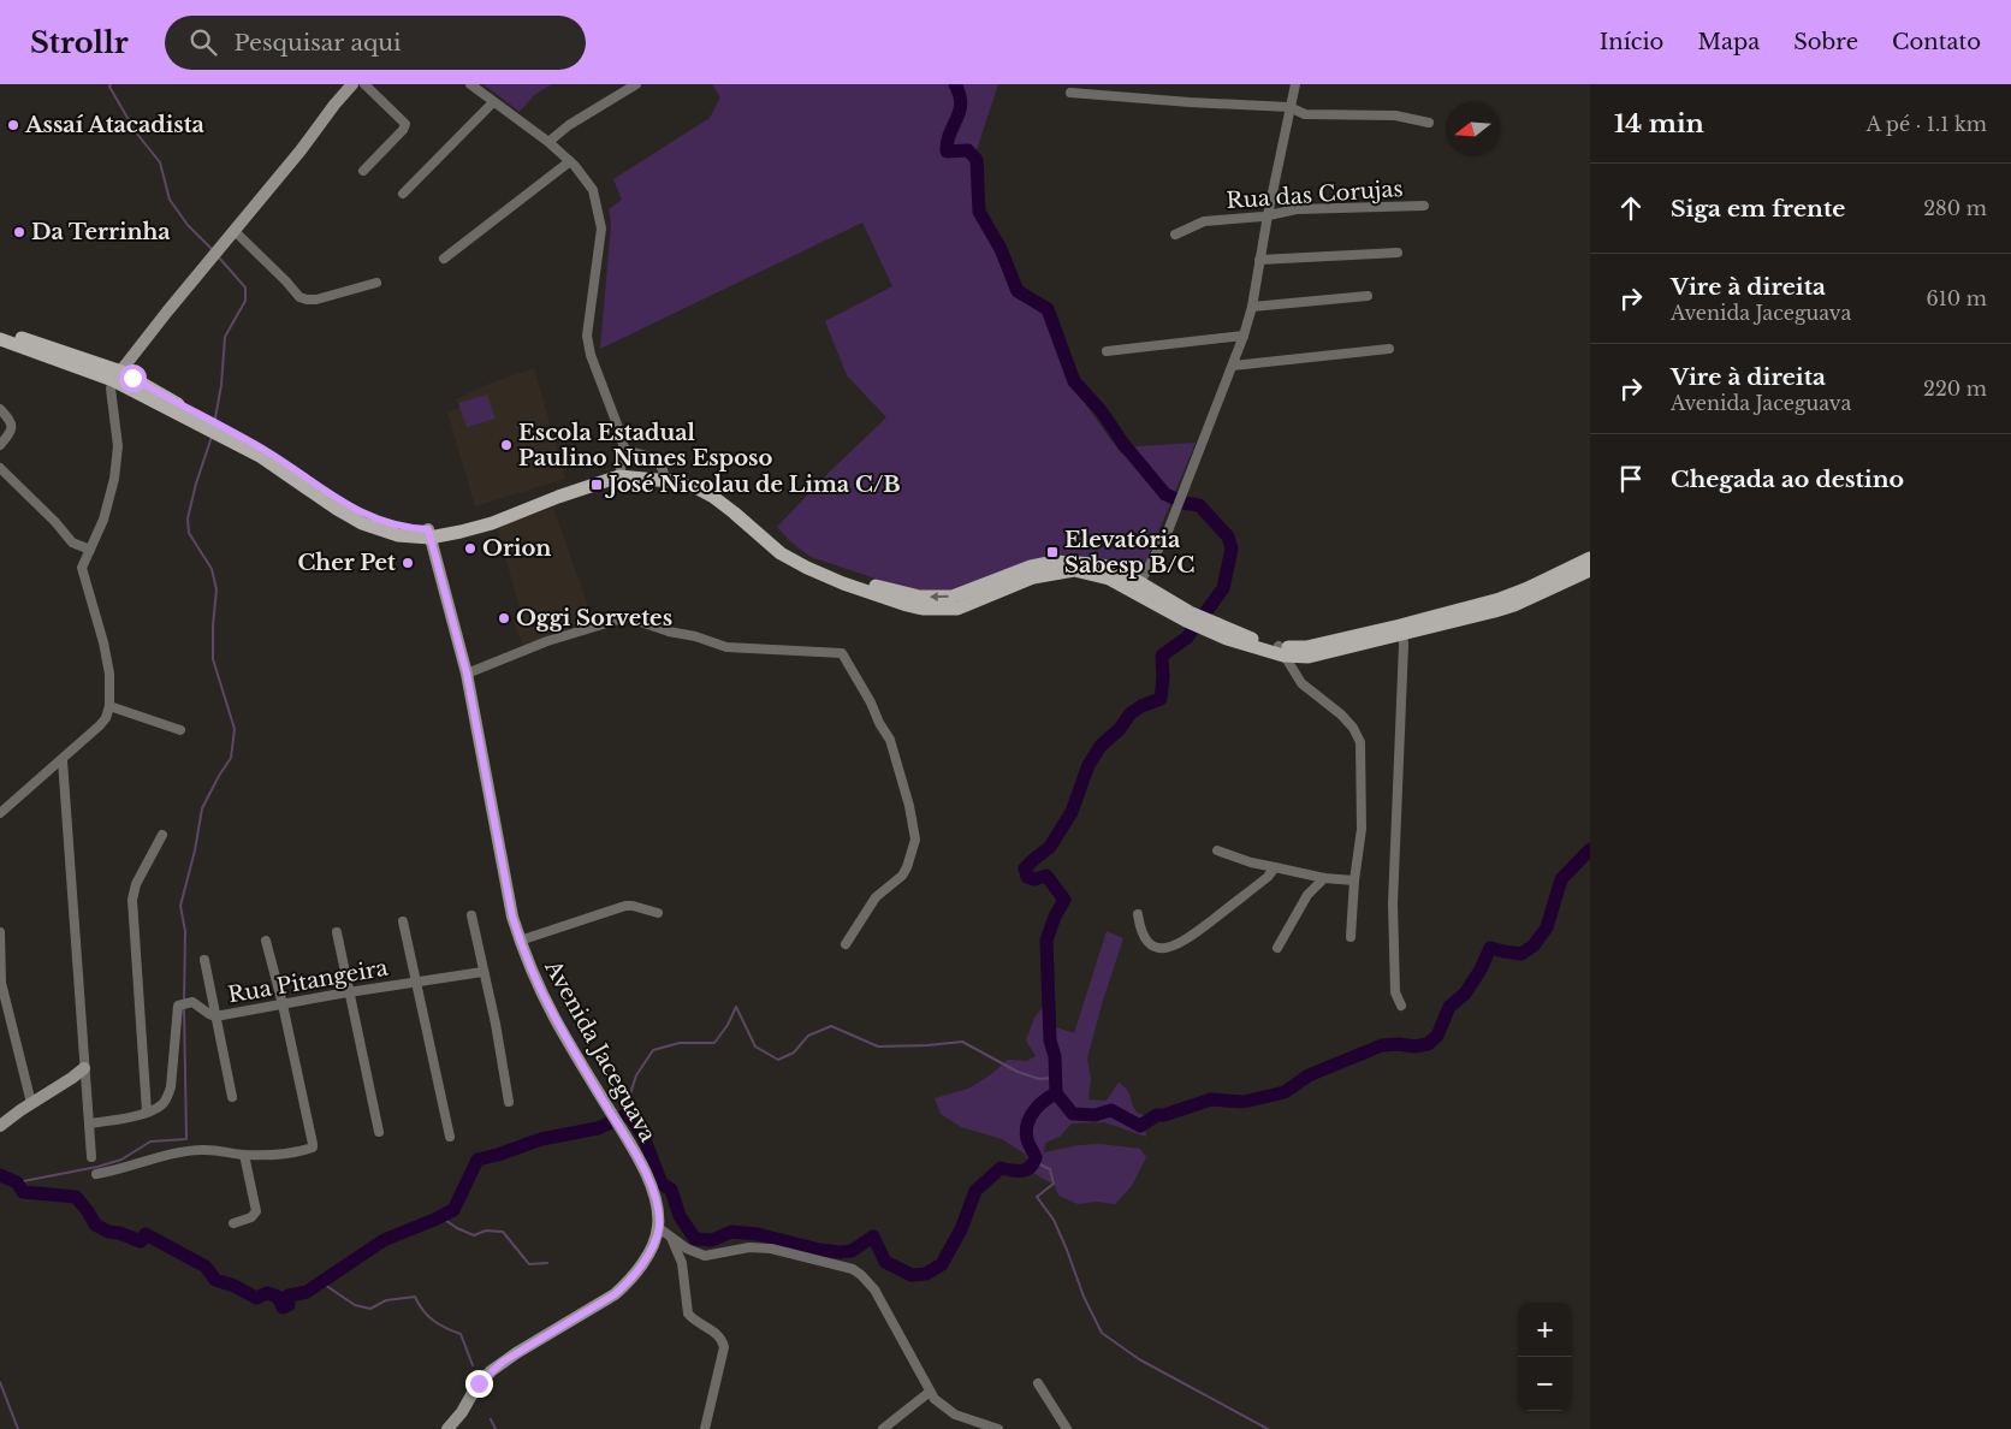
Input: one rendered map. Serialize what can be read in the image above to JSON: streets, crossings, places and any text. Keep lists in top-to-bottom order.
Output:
{
  "streets": {
    "main road": ["Avenida Jaceguava"],
    "street": ["Rua das Corujas", "Rua Pitangeira"]
  },
  "places": {
    "other": [
      "Assaí Atacadista",
      "Da Terrinha",
      "Escola Estadual Paulino Nunes Esposo",
      "Orion",
      "Cher Pet",
      "Oggi Sorvetes"
    ],
    "transit": ["José Nicolau de Lima C/B", "Elevatória Sabesp B/C"]
  },
  "north": "left",
  "page": {
    "header": "Strollr",
    "search": "Pesquisar aqui",
    "nav": [
      "Início",
      "Mapa",
      "Sobre",
      "Contato"
    ],
    "heading": ["14 min", "A pé · 1.1 km"],
    "list": [
      ["Siga em frente", "280 m"],
      ["Vire à direita", "Avenida Jaceguava", "610 m"],
      ["Vire à direita", "Avenida Jaceguava", "220 m"],
      "Chegada ao destino"
    ],
    "map_buttons": ["+", "−"]
  }
}
